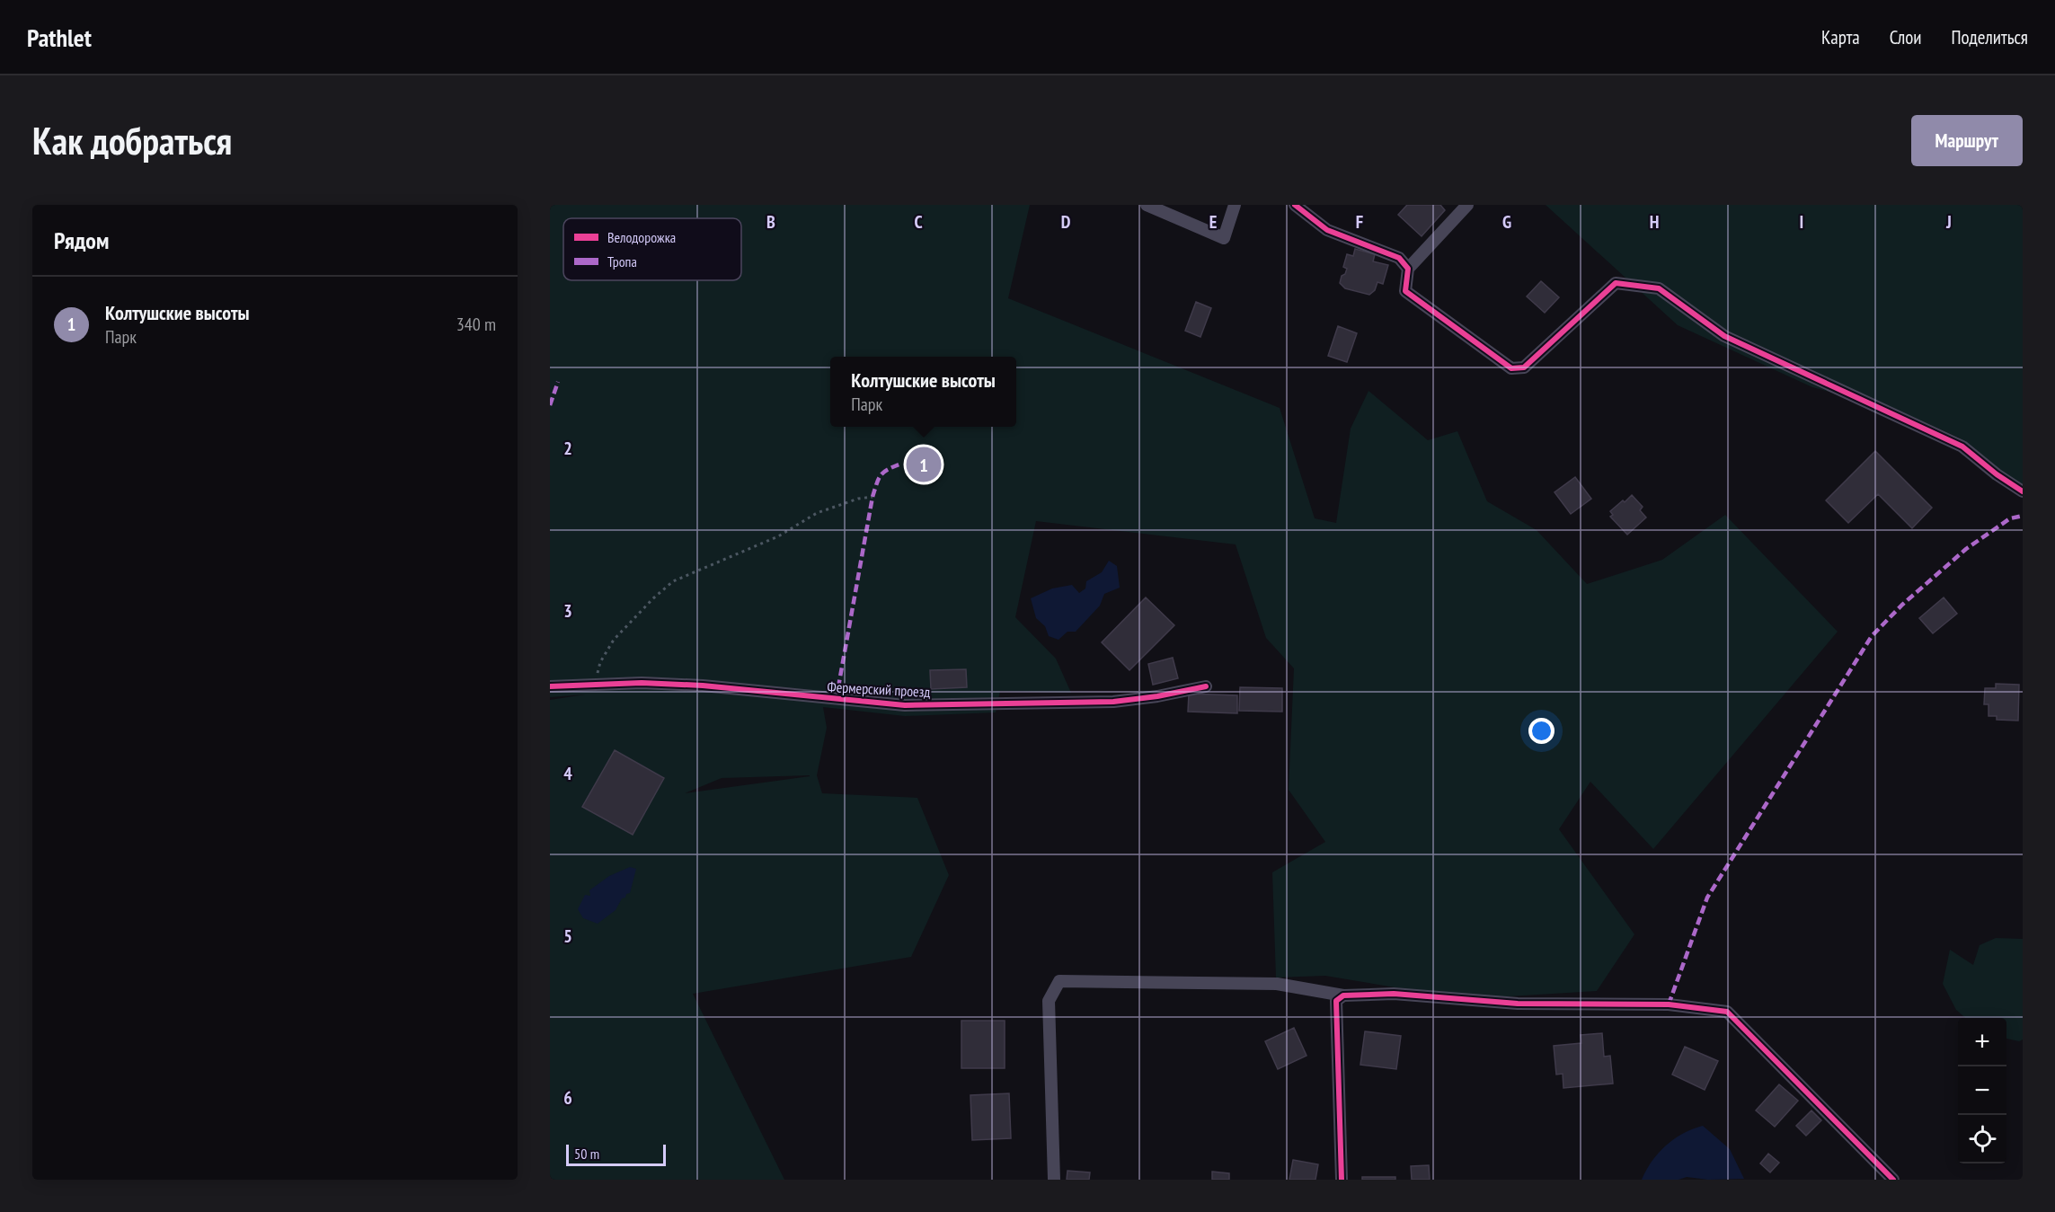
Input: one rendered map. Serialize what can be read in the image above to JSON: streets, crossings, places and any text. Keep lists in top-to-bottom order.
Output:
{
  "streets": {
    "street": ["Фермерский проезд"]
  },
  "legend": ["Велодорожка", "Тропа"],
  "scale_bar": "50 m",
  "page": {
    "header": "Pathlet",
    "nav": ["Карта", "Слои", "Поделиться"],
    "buttons": "Маршрут",
    "title": "Как добраться",
    "heading": "Рядом",
    "list": [
      {
        "mark": "1",
        "name": "Колтушские высоты",
        "note": "Парк",
        "value": "340 m"
      }
    ],
    "popup": ["Колтушские высоты", "Парк"],
    "pins": "1",
    "map_buttons": ["+", "−"],
    "scale": "50 m"
  },
  "grid": {
    "columns": [
      "B",
      "C",
      "D",
      "E",
      "F",
      "G",
      "H",
      "I",
      "J"
    ],
    "rows": [
      "2",
      "3",
      "4",
      "5",
      "6"
    ]
  }
}
